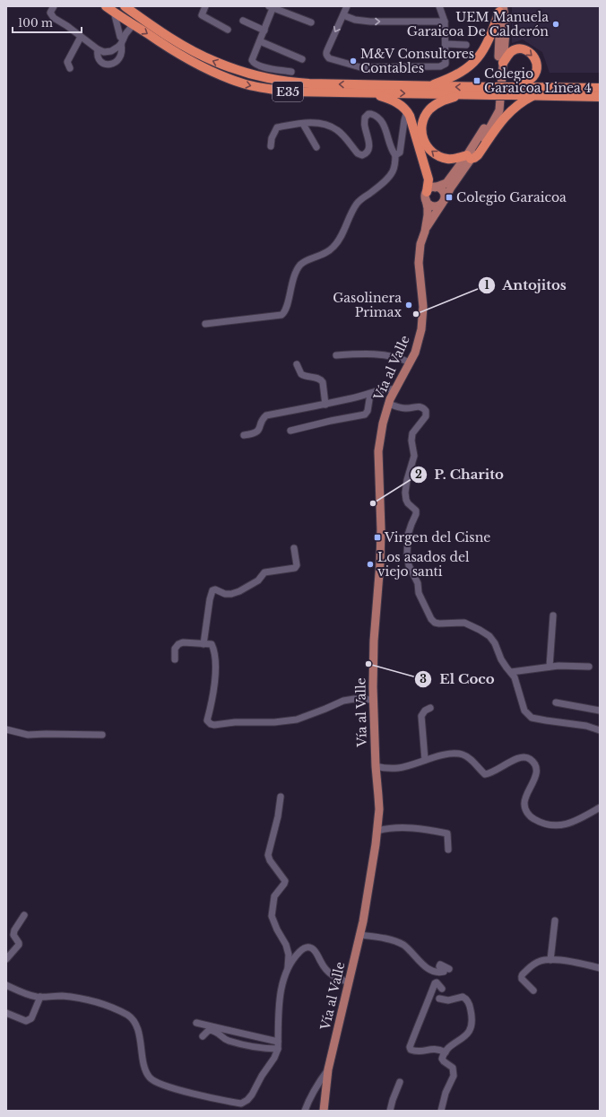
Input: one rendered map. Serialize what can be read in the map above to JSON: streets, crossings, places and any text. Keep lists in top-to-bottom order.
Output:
{
  "streets": {
    "highway": ["E35"],
    "main road": ["Vía al Valle"]
  },
  "places": {
    "other": [
      "UEM Manuela Garaicoa De Calderón",
      "M&V Consultores Contables",
      "Gasolinera Primax",
      "Antojitos",
      "P. Charito",
      "Los asados del viejo santi",
      "El Coco"
    ],
    "transit": ["Colegio Garaicoa Linea 4", "Colegio Garaicoa", "Virgen del Cisne"]
  },
  "scale_bar": "100 m"
}
